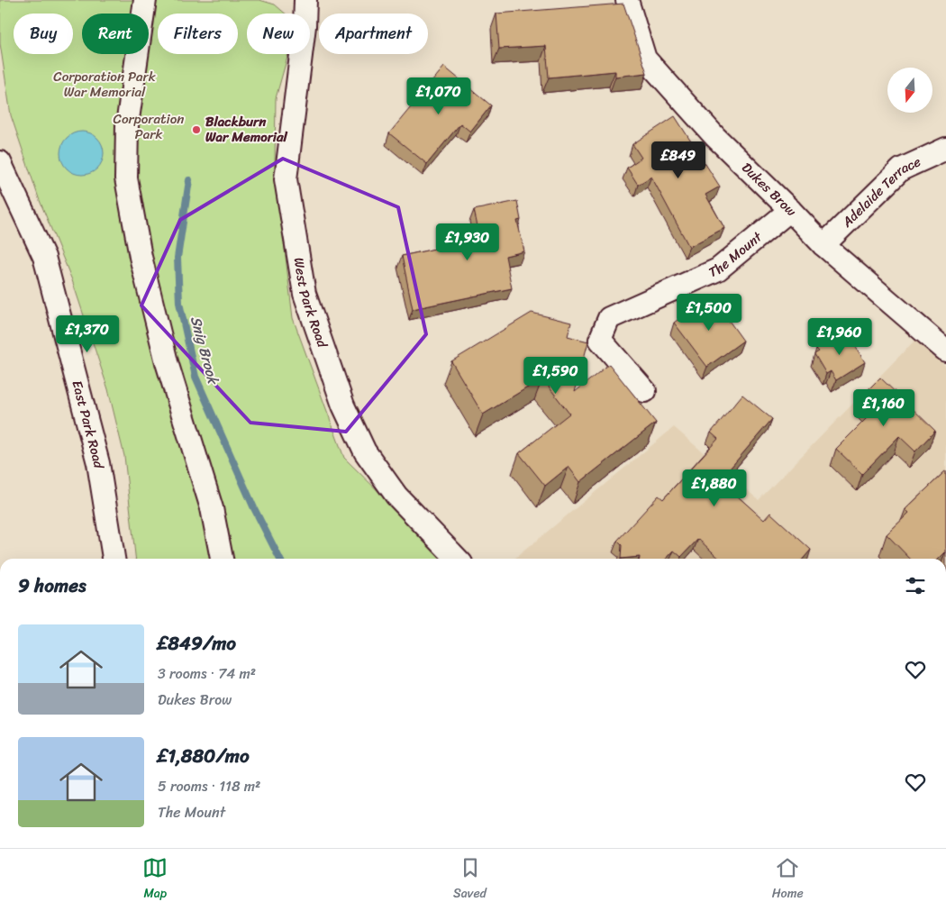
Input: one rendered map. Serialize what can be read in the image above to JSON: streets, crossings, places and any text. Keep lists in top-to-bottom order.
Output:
{
  "streets": {
    "street": [
      "Dukes Brow",
      "Adelaide Terrace",
      "The Mount",
      "West Park Road",
      "East Park Road"
    ]
  },
  "crossings": [
    ["Dukes Brow", "Adelaide Terrace"],
    ["Dukes Brow", "The Mount"]
  ],
  "water": ["Snig Brook"],
  "parks": ["Corporation Park War Memorial", "Corporation Park"],
  "places": ["Blackburn War Memorial"],
  "north": "bottom",
  "page": {
    "chip": [
      "Buy",
      "Rent",
      "Filters",
      "New",
      "Apartment"
    ],
    "price": [
      "£1,070",
      "£849",
      "£1,930",
      "£1,500",
      "£1,370",
      "£1,960",
      "£1,590",
      "£1,160",
      "£1,880"
    ],
    "heading": "9 homes",
    "list": [
      {
        "name": "£849/mo",
        "note": "3 rooms · 74 m² · Dukes Brow"
      },
      {
        "name": "£1,880/mo",
        "note": "5 rooms · 118 m² · The Mount"
      }
    ],
    "tabs": ["Map", "Saved", "Home"]
  }
}
